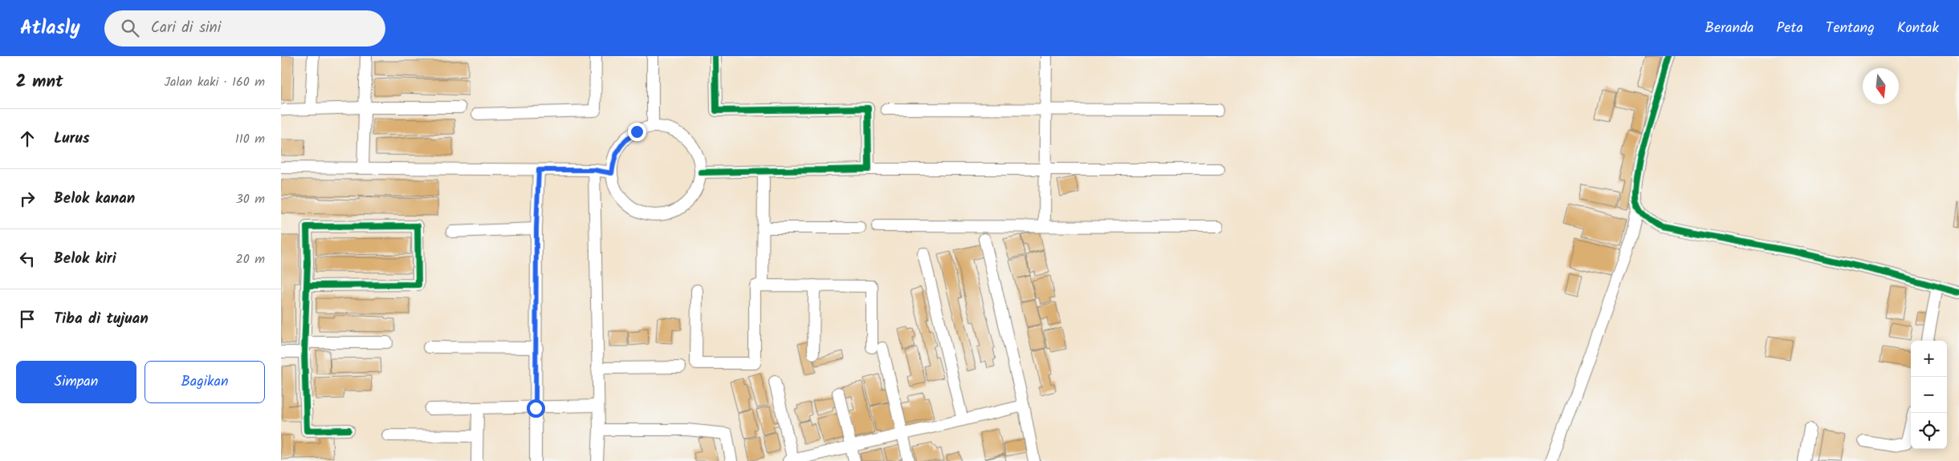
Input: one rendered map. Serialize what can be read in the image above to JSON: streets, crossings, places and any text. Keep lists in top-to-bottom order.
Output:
{
  "north": "bottom",
  "page": {
    "header": "Atlasly",
    "search": "Cari di sini",
    "nav": [
      "Beranda",
      "Peta",
      "Tentang",
      "Kontak"
    ],
    "heading": ["2 mnt", "Jalan kaki · 160 m"],
    "list": [
      ["Lurus", "110 m"],
      ["Belok kanan", "30 m"],
      ["Belok kiri", "20 m"],
      "Tiba di tujuan"
    ],
    "map_buttons": ["+", "−"],
    "buttons": ["Simpan", "Bagikan"]
  }
}
